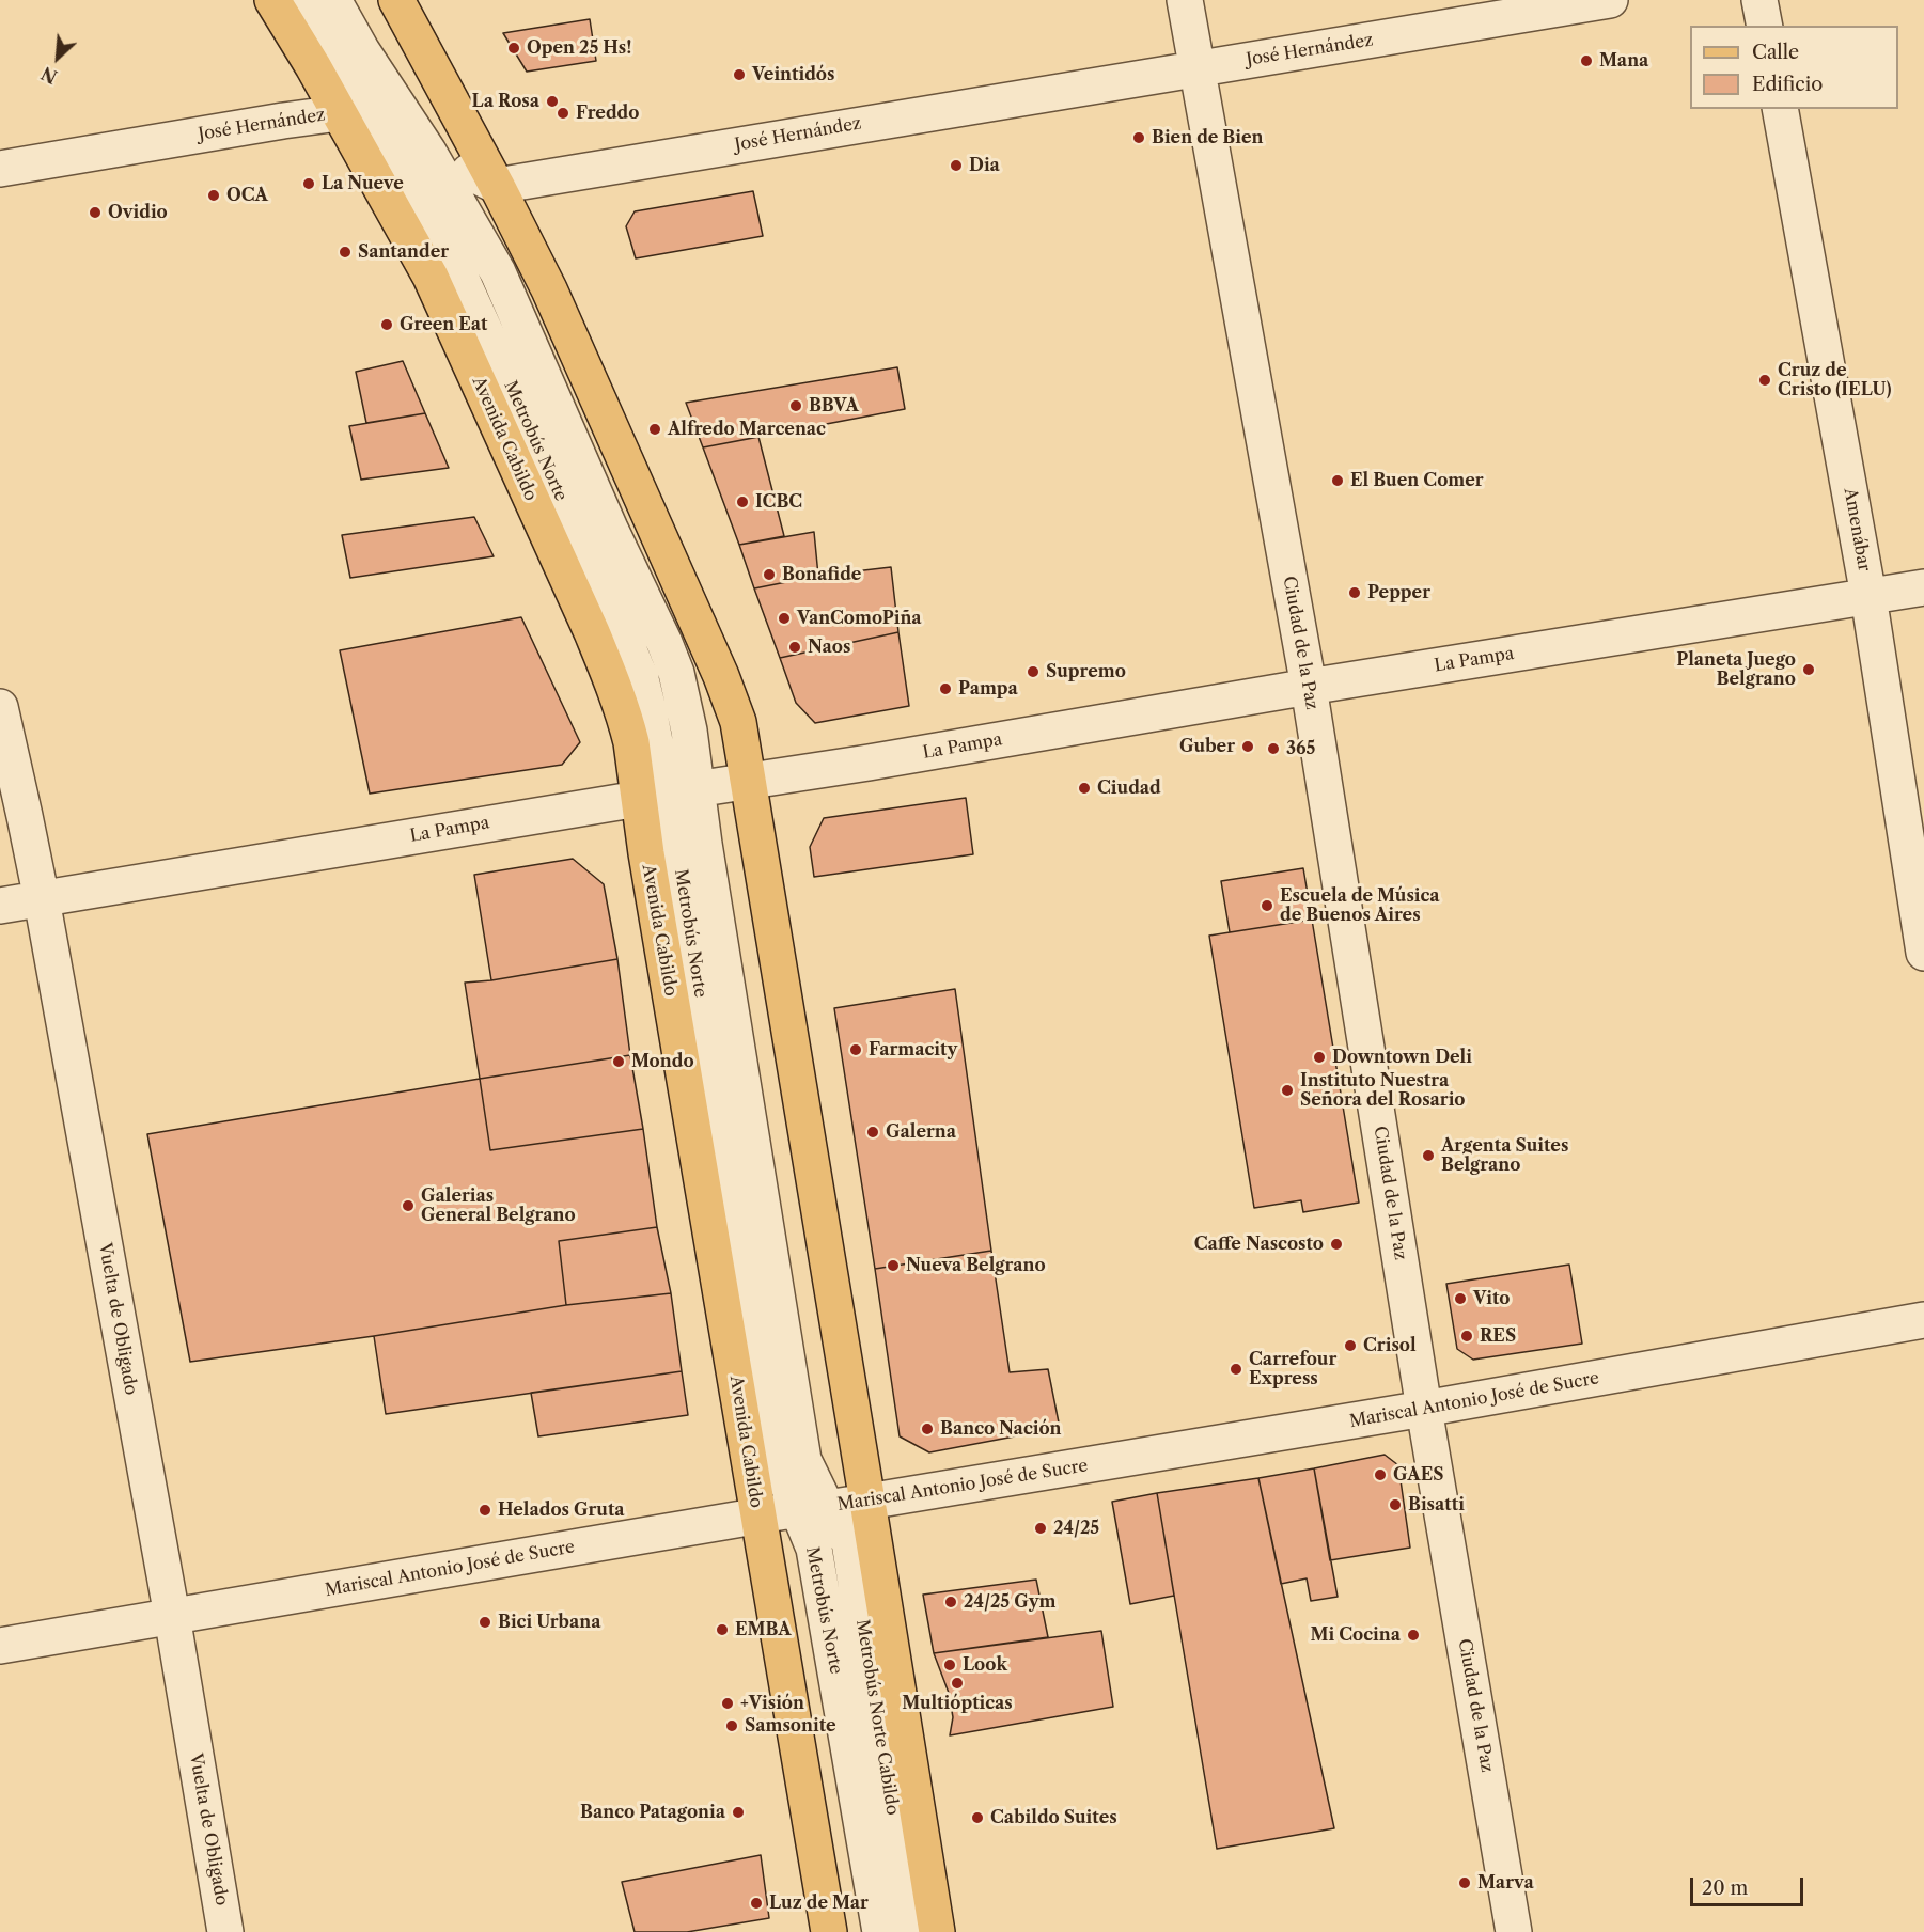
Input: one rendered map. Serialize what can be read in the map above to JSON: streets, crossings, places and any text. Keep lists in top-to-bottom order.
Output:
{
  "streets": {
    "main road": ["Avenida Cabildo"],
    "street": [
      "José Hernández",
      "Metrobús Norte",
      "Amenábar",
      "Ciudad de la Paz",
      "La Pampa",
      "Vuelta de Obligado",
      "Mariscal Antonio José de Sucre",
      "Metrobús Norte Cabildo"
    ]
  },
  "crossings": [
    ["José Hernández", "Avenida Cabildo"],
    ["José Hernández", "Metrobús Norte"],
    ["José Hernández", "Ciudad de la Paz"],
    ["Avenida Cabildo", "Metrobús Norte"],
    ["Avenida Cabildo", "La Pampa"],
    ["Avenida Cabildo", "Mariscal Antonio José de Sucre"],
    ["Metrobús Norte", "La Pampa"],
    ["Metrobús Norte", "Mariscal Antonio José de Sucre"],
    ["Metrobús Norte", "Metrobús Norte Cabildo"],
    ["Amenábar", "La Pampa"],
    ["Ciudad de la Paz", "La Pampa"],
    ["Ciudad de la Paz", "Mariscal Antonio José de Sucre"],
    ["La Pampa", "Vuelta de Obligado"],
    ["Vuelta de Obligado", "Mariscal Antonio José de Sucre"],
    ["Mariscal Antonio José de Sucre", "Metrobús Norte Cabildo"]
  ],
  "places": [
    "Open 25 Hs!",
    "Mana",
    "Veintidós",
    "La Rosa",
    "Freddo",
    "Bien de Bien",
    "Dia",
    "La Nueve",
    "OCA",
    "Ovidio",
    "Santander",
    "Green Eat",
    "Cruz de Cristo (IELU)",
    "BBVA",
    "Alfredo Marcenac",
    "El Buen Comer",
    "ICBC",
    "Bonafide",
    "Pepper",
    "VanComoPiña",
    "Naos",
    "Planeta Juego Belgrano",
    "Supremo",
    "Pampa",
    "Guber",
    "365",
    "Ciudad",
    "Escuela de Música de Buenos Aires",
    "Farmacity",
    "Downtown Deli",
    "Mondo",
    "Instituto Nuestra Señora del Rosario",
    "Galerna",
    "Argenta Suites Belgrano",
    "Galerias General Belgrano",
    "Caffe Nascosto",
    "Nueva Belgrano",
    "Vito",
    "RES",
    "Crisol",
    "Carrefour Express",
    "Banco Nación",
    "GAES",
    "Bisatti",
    "Helados Gruta",
    "24/25",
    "24/25 Gym",
    "Bici Urbana",
    "EMBA",
    "Mi Cocina",
    "Look",
    "Multiópticas",
    "+Visión",
    "Samsonite",
    "Banco Patagonia",
    "Cabildo Suites",
    "Marva",
    "Luz de Mar"
  ],
  "legend": ["Calle", "Edificio"],
  "scale_bar": "20 m",
  "north": "bottom left"
}
